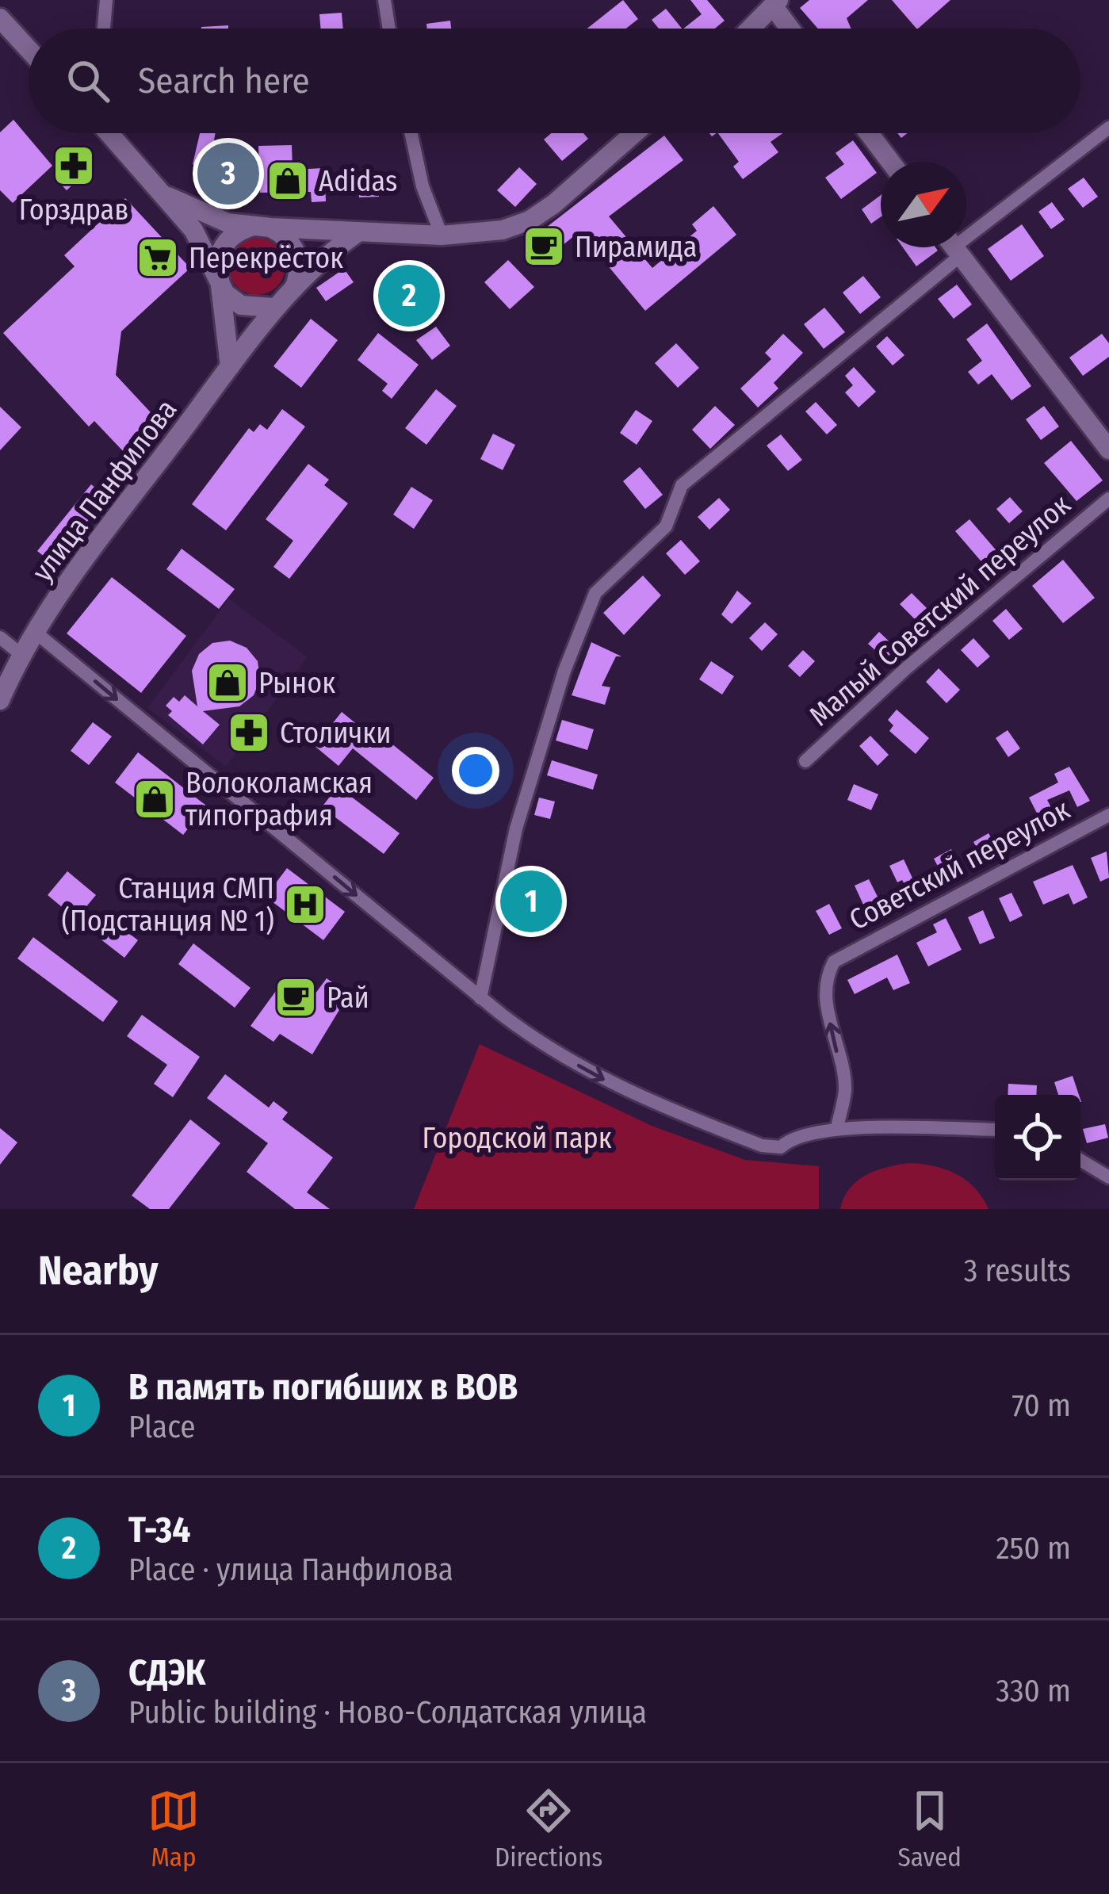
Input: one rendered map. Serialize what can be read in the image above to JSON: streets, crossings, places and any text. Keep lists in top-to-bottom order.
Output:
{
  "streets": {
    "main road": ["улица Панфилова"],
    "street": ["Малый Советский переулок", "Советский переулок"]
  },
  "one_way": ["Советский переулок"],
  "parks": ["Городской парк"],
  "places": {
    "pharmacy": ["Горздрав", "Столички"],
    "shop": ["Adidas", "Рынок", "Волоколамская типография"],
    "cafe": ["Пирамида", "Рай"],
    "supermarket": ["Перекрёсток"],
    "hospital": ["Станция СМП (Подстанция № 1)"]
  },
  "north": "top right",
  "page": {
    "search": "Search here",
    "pins": ["3", "2", "1"],
    "heading": ["Nearby", "3 results"],
    "list": [
      {
        "mark": "1",
        "name": "В память погибших в ВОВ",
        "note": "Place",
        "value": "70 m"
      },
      {
        "mark": "2",
        "name": "Т-34",
        "note": "Place · улица Панфилова",
        "value": "250 m"
      },
      {
        "mark": "3",
        "name": "СДЭК",
        "note": "Public building · Ново-Солдатская улица",
        "value": "330 m"
      }
    ],
    "nav": ["Map", "Directions", "Saved"]
  }
}
